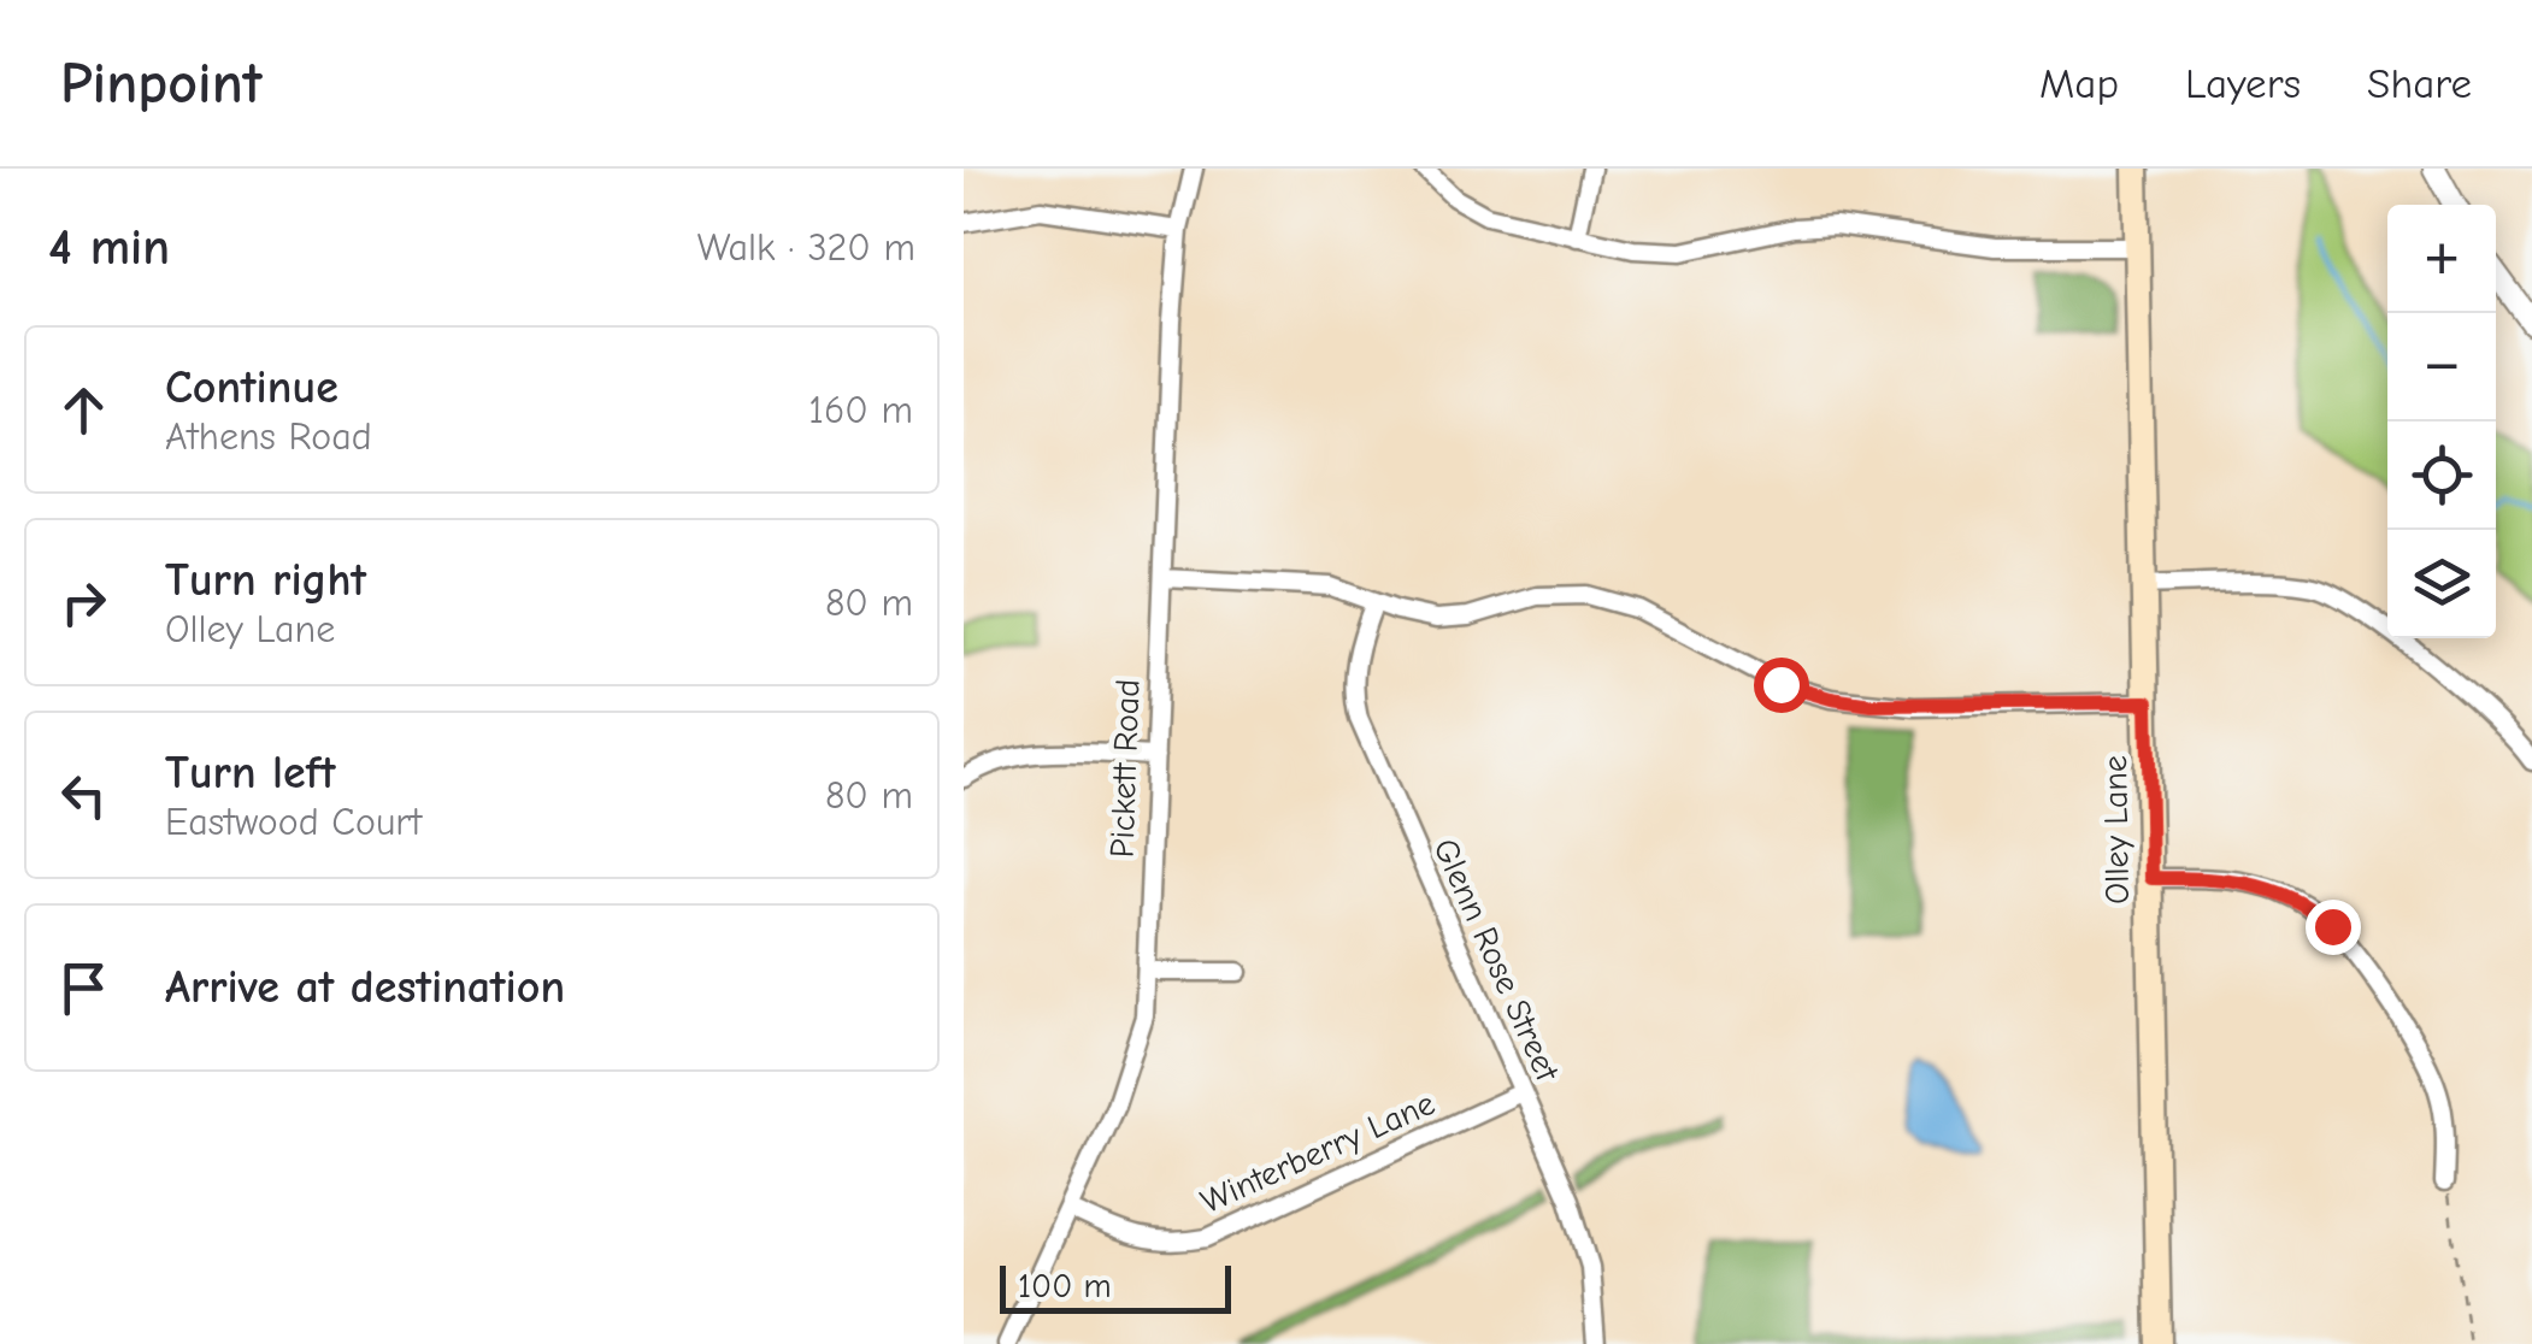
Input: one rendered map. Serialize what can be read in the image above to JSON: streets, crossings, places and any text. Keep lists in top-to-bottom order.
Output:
{
  "streets": {
    "main road": ["Olley Lane"],
    "street": ["Pickett Road", "Glenn Rose Street", "Winterberry Lane"]
  },
  "crossings": [
    ["Pickett Road", "Winterberry Lane"],
    ["Glenn Rose Street", "Winterberry Lane"]
  ],
  "scale_bar": "100 m",
  "page": {
    "header": "Pinpoint",
    "nav": ["Map", "Layers", "Share"],
    "heading": ["4 min", "Walk · 320 m"],
    "map_buttons": ["+", "−"],
    "list": [
      ["Continue", "Athens Road", "160 m"],
      ["Turn right", "Olley Lane", "80 m"],
      ["Turn left", "Eastwood Court", "80 m"],
      "Arrive at destination"
    ],
    "scale": "100 m"
  }
}
